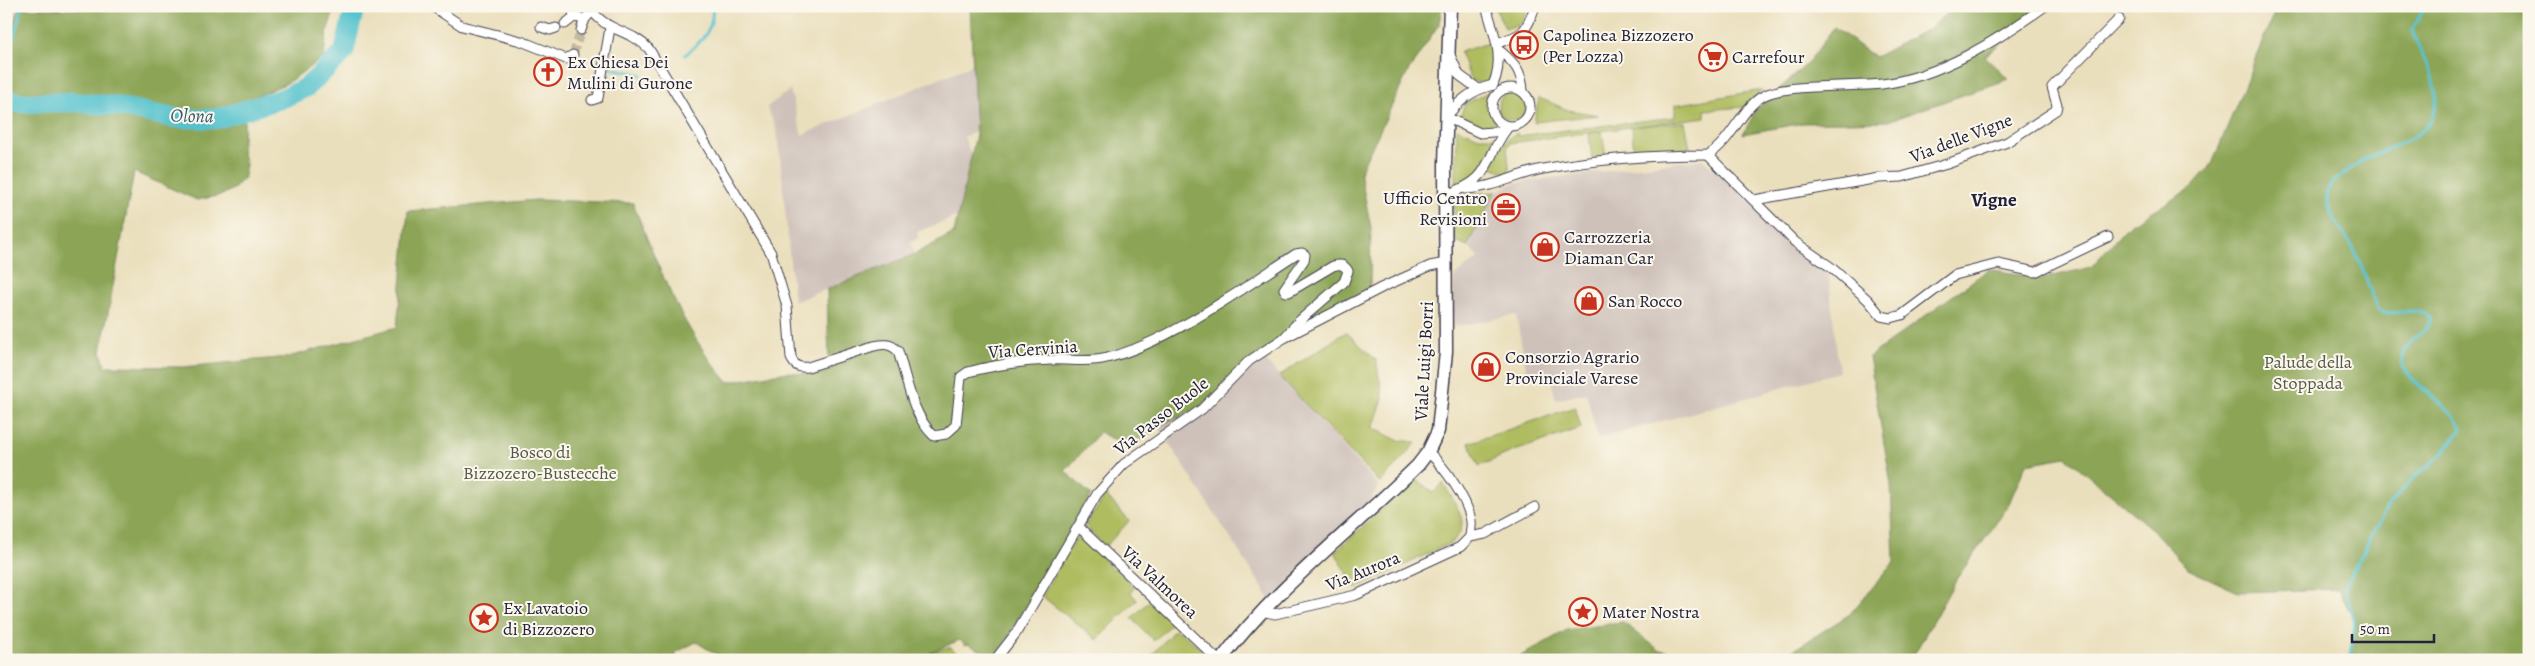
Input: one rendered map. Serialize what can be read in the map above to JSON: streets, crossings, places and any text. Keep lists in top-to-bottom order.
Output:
{
  "streets": {
    "main road": ["Viale Luigi Borri"],
    "street": [
      "Via delle Vigne",
      "Via Cervinia",
      "Via Passo Buole",
      "Via Aurora",
      "Via Valmorea"
    ]
  },
  "crossings": [
    ["Via Cervinia", "Via Passo Buole"],
    ["Viale Luigi Borri", "Via Passo Buole"],
    ["Viale Luigi Borri", "Via Aurora"],
    ["Viale Luigi Borri", "Via Valmorea"],
    ["Via Passo Buole", "Via Valmorea"]
  ],
  "districts": ["Vigne"],
  "water": ["Olona"],
  "parks": ["Palude della Stoppada", "Bosco di Bizzozero-Bustecche"],
  "places": {
    "bus stop": ["Capolinea Bizzozero (Per Lozza)"],
    "supermarket": ["Carrefour"],
    "church": ["Ex Chiesa Dei Mulini di Gurone"],
    "office": ["Ufficio Centro Revisioni"],
    "shop": ["Carrozzeria Diaman Car", "San Rocco", "Consorzio Agrario Provinciale Varese"],
    "place": ["Mater Nostra", "Ex Lavatoio di Bizzozero"]
  },
  "scale_bar": "50 m"
}
